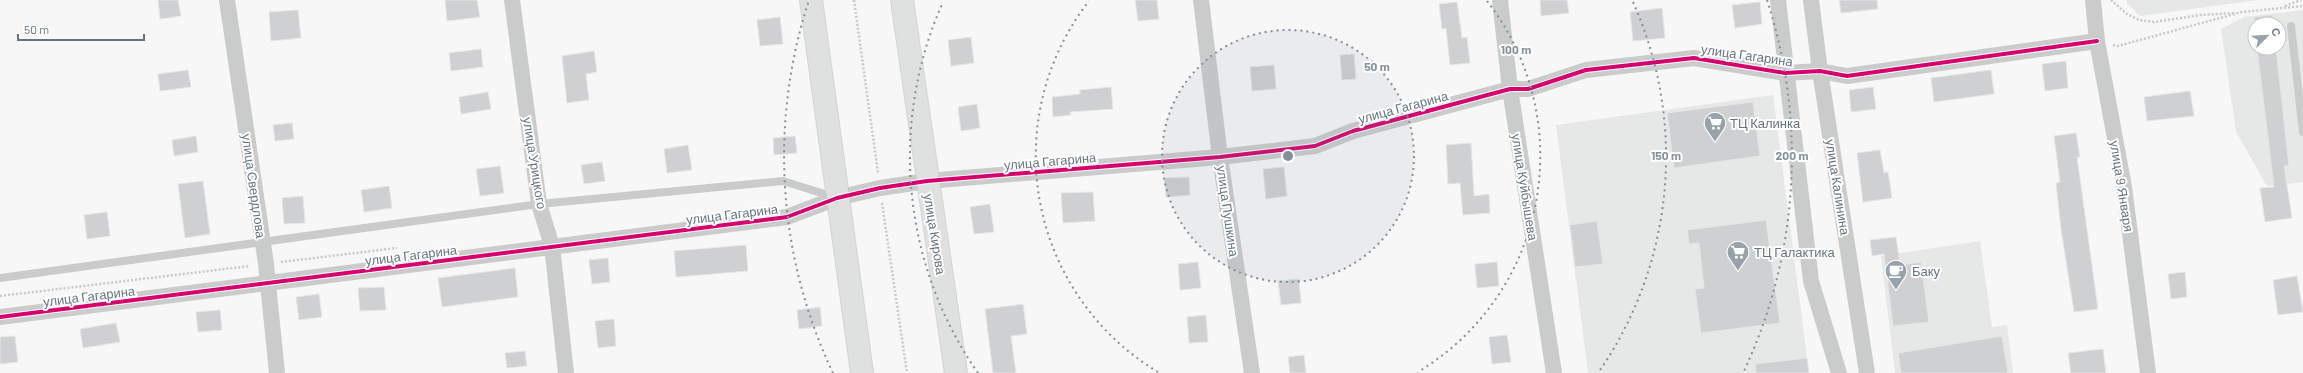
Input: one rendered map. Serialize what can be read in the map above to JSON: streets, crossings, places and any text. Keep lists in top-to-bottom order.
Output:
{
  "streets": {
    "main road": ["улица Кирова"],
    "street": [
      "улица Гагарина",
      "улица Урицкого",
      "улица Свердлова",
      "улица 9 Января",
      "улица Куйбышева",
      "улица Калинина",
      "улица Пушкина"
    ]
  },
  "crossings": [
    ["улица Гагарина", "улица Урицкого"],
    ["улица Гагарина", "улица Свердлова"],
    ["улица Гагарина", "улица 9 Января"],
    ["улица Гагарина", "улица Куйбышева"],
    ["улица Гагарина", "улица Калинина"],
    ["улица Гагарина", "улица Пушкина"],
    ["улица Гагарина", "улица Кирова"]
  ],
  "places": {
    "supermarket": ["ТЦ Калинка", "ТЦ Галактика"],
    "cafe": ["Баку"]
  },
  "scale_bar": "50 m",
  "north": "top right",
  "rings": [
    "100 m",
    "50 m",
    "150 m",
    "200 m"
  ]
}
